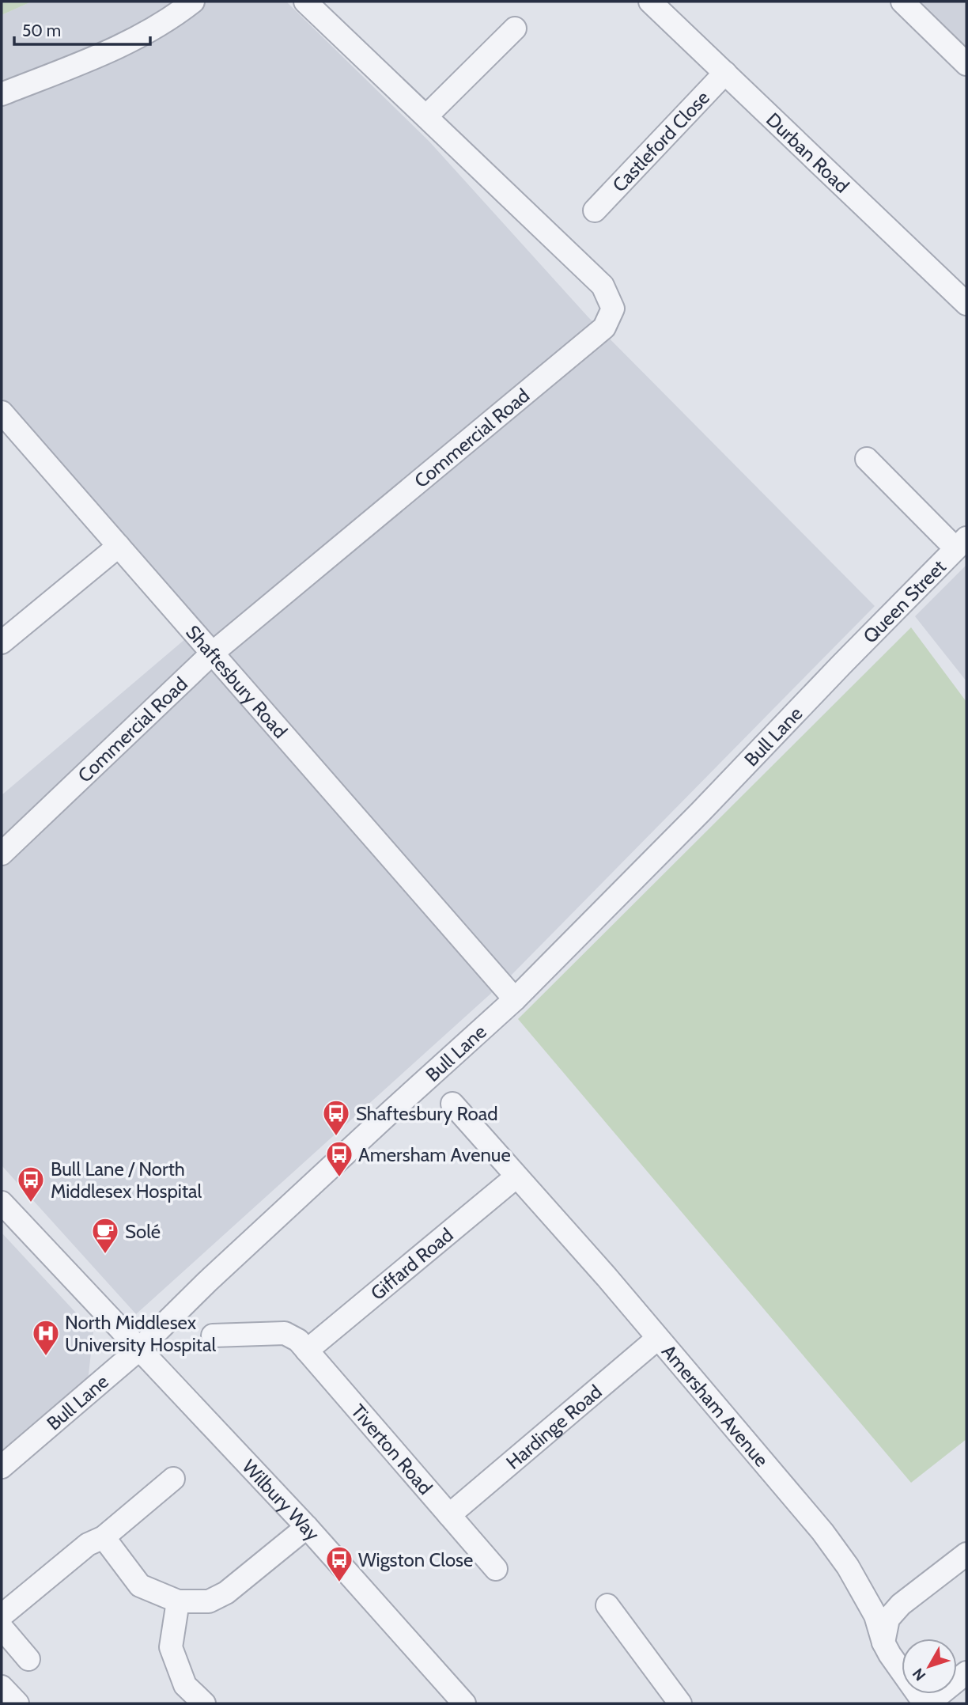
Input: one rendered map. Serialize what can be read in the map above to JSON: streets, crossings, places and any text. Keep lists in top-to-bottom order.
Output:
{
  "streets": {
    "street": [
      "Castleford Close",
      "Durban Road",
      "Commercial Road",
      "Queen Street",
      "Shaftesbury Road",
      "Bull Lane",
      "Giffard Road",
      "Amersham Avenue",
      "Hardinge Road",
      "Tiverton Road",
      "Wilbury Way"
    ]
  },
  "crossings": [
    ["Castleford Close", "Durban Road"],
    ["Commercial Road", "Shaftesbury Road"],
    ["Queen Street", "Bull Lane"],
    ["Shaftesbury Road", "Bull Lane"],
    ["Bull Lane", "Wilbury Way"],
    ["Giffard Road", "Amersham Avenue"],
    ["Giffard Road", "Tiverton Road"],
    ["Amersham Avenue", "Hardinge Road"],
    ["Hardinge Road", "Tiverton Road"]
  ],
  "places": {
    "bus stop": [
      "Shaftesbury Road",
      "Amersham Avenue",
      "Bull Lane / North Middlesex Hospital",
      "Wigston Close"
    ],
    "cafe": ["Solé"],
    "hospital": ["North Middlesex University Hospital"]
  },
  "scale_bar": "50 m",
  "north": "bottom left"
}
